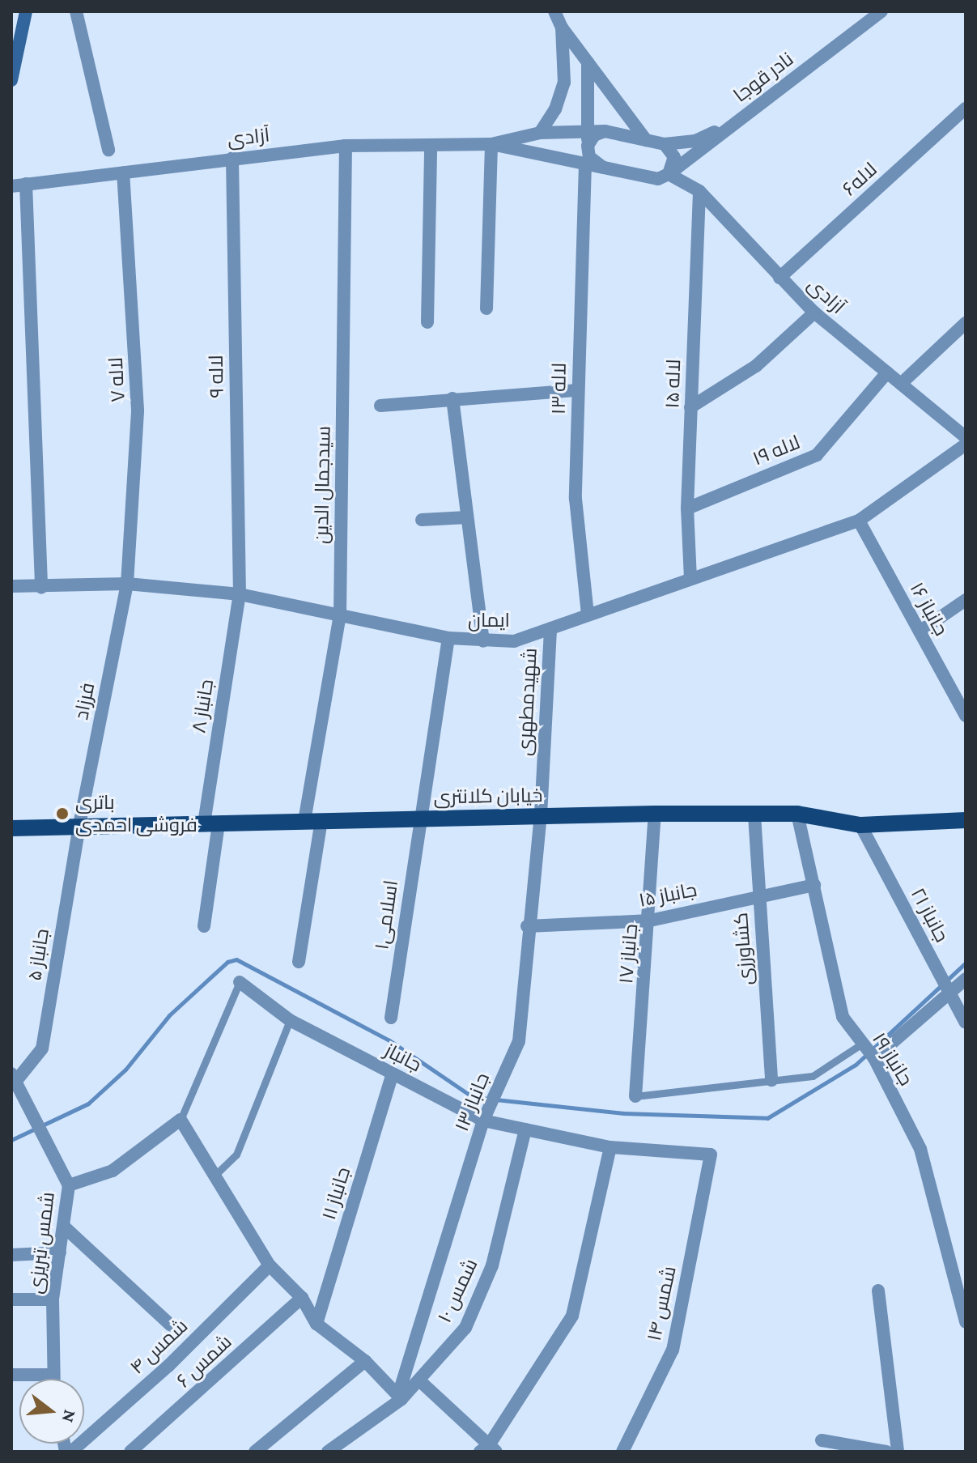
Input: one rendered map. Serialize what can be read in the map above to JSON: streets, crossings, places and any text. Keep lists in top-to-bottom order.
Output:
{
  "streets": {
    "main road": ["خیابان کلانتری"],
    "street": [
      "نادر قوجا",
      "آزادی",
      "لاله۶",
      "لاله ۹",
      "لاله ۷",
      "لاله ۱۵",
      "لاله ۱۳",
      "لاله ۱۹",
      "سیدجمال الدین",
      "جانباز ۱۶",
      "ایمان",
      "فرزاد",
      "شهیدمطهری",
      "جانباز ۸",
      "جانباز ۱۵",
      "اسلامی۱",
      "جانباز ۲۱",
      "کشاورزی",
      "جانباز ۱۷",
      "جانباز ۵",
      "جانباز",
      "جانباز ۱۹",
      "جانباز ۱۳",
      "جانباز ۱۱",
      "شمس تبریزی",
      "شمس ۱۰",
      "شمس ۱۴",
      "شمس ۴",
      "شمس ۶"
    ]
  },
  "crossings": [
    ["نادر قوجا", "آزادی"],
    ["آزادی", "لاله۶"],
    ["آزادی", "لاله ۹"],
    ["آزادی", "لاله ۷"],
    ["آزادی", "لاله ۱۵"],
    ["آزادی", "لاله ۱۳"],
    ["آزادی", "لاله ۱۹"],
    ["آزادی", "سیدجمال الدین"],
    ["لاله ۹", "ایمان"],
    ["لاله ۹", "جانباز ۸"],
    ["لاله ۷", "ایمان"],
    ["لاله ۷", "فرزاد"],
    ["لاله ۱۵", "لاله ۱۹"],
    ["لاله ۱۵", "ایمان"],
    ["لاله ۱۳", "ایمان"],
    ["سیدجمال الدین", "ایمان"],
    ["سیدجمال الدین", "خیابان کلانتری"],
    ["جانباز ۱۶", "ایمان"],
    ["ایمان", "فرزاد"],
    ["ایمان", "شهیدمطهری"],
    ["ایمان", "جانباز ۸"],
    ["ایمان", "اسلامی۱"],
    ["فرزاد", "خیابان کلانتری"],
    ["فرزاد", "جانباز ۵"],
    ["شهیدمطهری", "خیابان کلانتری"],
    ["شهیدمطهری", "جانباز ۱۳"],
    ["جانباز ۸", "خیابان کلانتری"],
    ["خیابان کلانتری", "اسلامی۱"],
    ["خیابان کلانتری", "جانباز ۲۱"],
    ["خیابان کلانتری", "کشاورزی"],
    ["خیابان کلانتری", "جانباز ۱۷"],
    ["خیابان کلانتری", "جانباز ۵"],
    ["خیابان کلانتری", "جانباز ۱۹"],
    ["خیابان کلانتری", "جانباز ۱۳"],
    ["جانباز ۱۵", "کشاورزی"],
    ["جانباز ۱۵", "جانباز ۱۷"],
    ["جانباز ۱۵", "جانباز ۱۹"],
    ["جانباز ۱۵", "جانباز ۱۳"],
    ["جانباز ۵", "شمس تبریزی"],
    ["جانباز", "جانباز ۱۳"],
    ["جانباز", "جانباز ۱۱"],
    ["جانباز", "شمس ۱۰"],
    ["جانباز", "شمس ۱۴"],
    ["جانباز ۱۳", "شمس ۱۰"]
  ],
  "places": ["باتری فروشی احمدی"],
  "north": "right"
}
